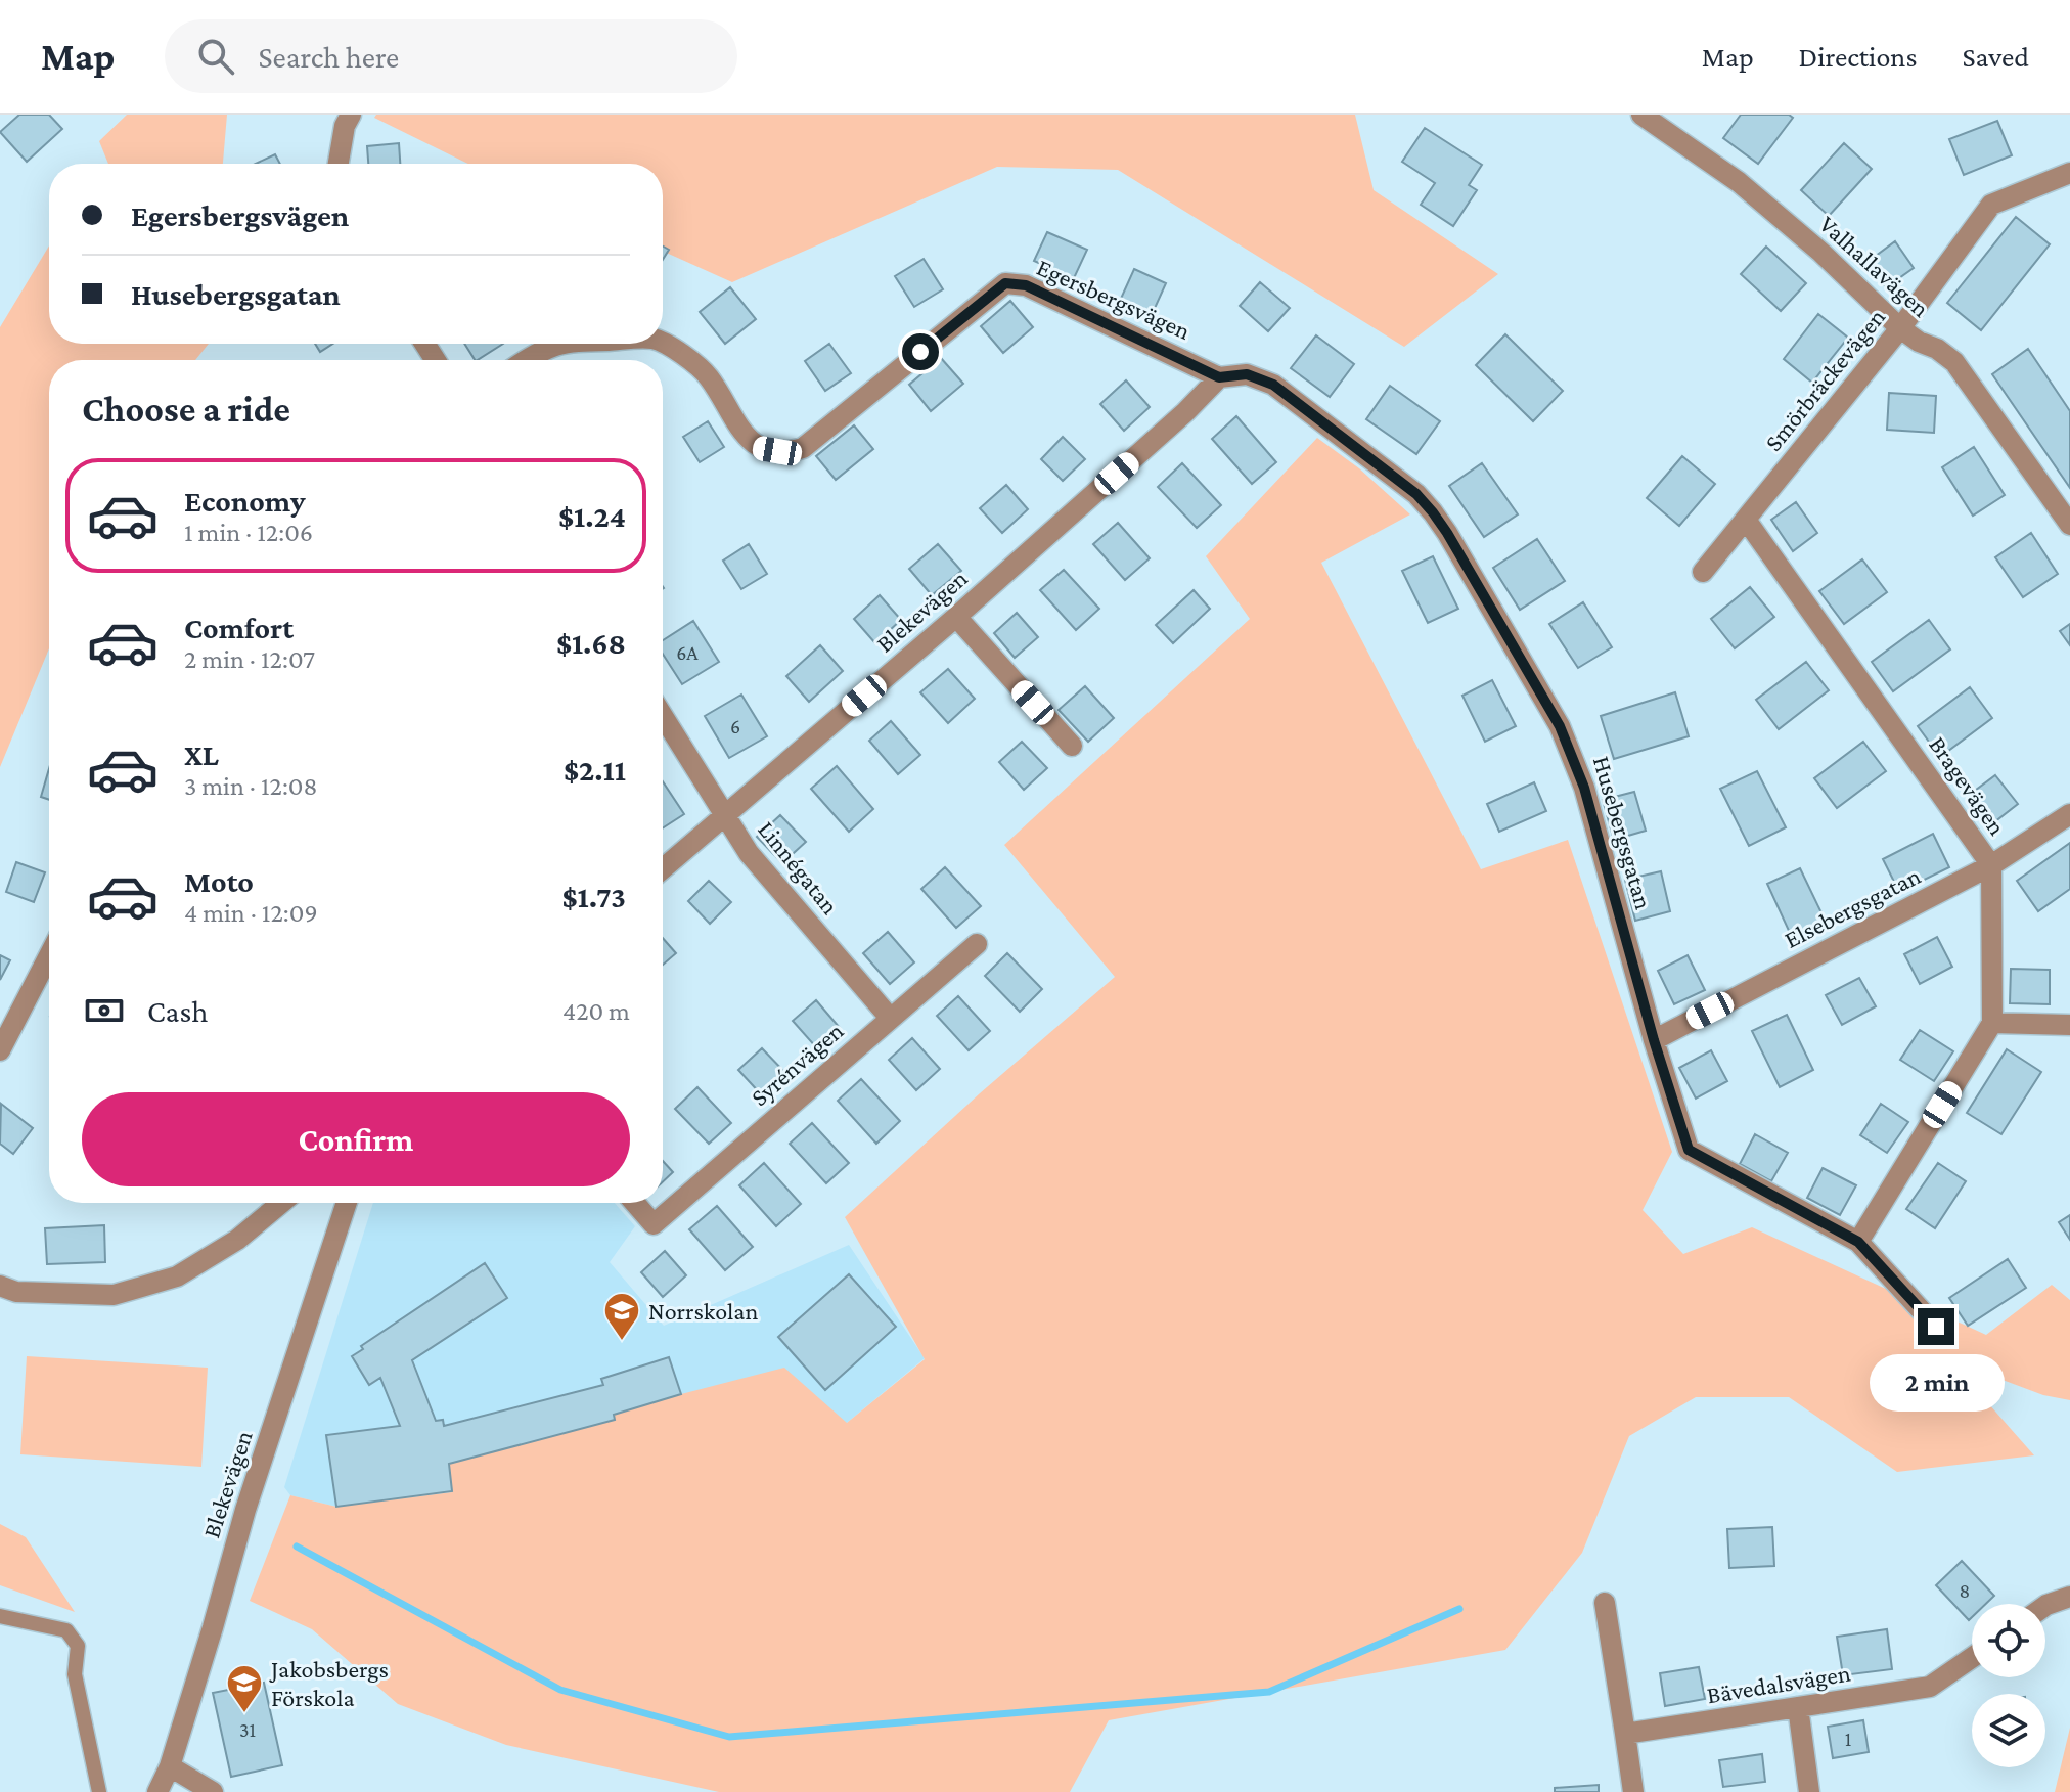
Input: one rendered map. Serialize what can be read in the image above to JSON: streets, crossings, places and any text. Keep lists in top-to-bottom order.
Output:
{
  "streets": {
    "street": [
      "Valhallavägen",
      "Egersbergsvägen",
      "Smörbräckevägen",
      "Blekevägen",
      "Bragevägen",
      "Husebergsgatan",
      "Linnégatan",
      "Elsebergsgatan",
      "Syrénvägen",
      "Bävedalsvägen"
    ]
  },
  "crossings": [
    ["Valhallavägen", "Smörbräckevägen"],
    ["Egersbergsvägen", "Blekevägen"],
    ["Egersbergsvägen", "Husebergsgatan"],
    ["Smörbräckevägen", "Bragevägen"],
    ["Blekevägen", "Husebergsgatan"],
    ["Blekevägen", "Linnégatan"],
    ["Bragevägen", "Elsebergsgatan"],
    ["Husebergsgatan", "Elsebergsgatan"],
    ["Linnégatan", "Syrénvägen"]
  ],
  "places": {
    "school or university": ["Norrskolan", "Jakobsbergs Förskola"]
  },
  "house_numbers": [
    "6A",
    "6",
    "8",
    "31",
    "1"
  ],
  "page": {
    "header": "Map",
    "search": "Search here",
    "nav": ["Map", "Directions", "Saved"],
    "banner": ["Egersbergsvägen", "Husebergsgatan"],
    "heading": "Choose a ride",
    "list": [
      {
        "name": "Economy",
        "note": "1 min · 12:06",
        "value": "$1.24"
      },
      {
        "name": "Comfort",
        "note": "2 min · 12:07",
        "value": "$1.68"
      },
      {
        "name": "XL",
        "note": "3 min · 12:08",
        "value": "$2.11"
      },
      {
        "name": "Moto",
        "note": "4 min · 12:09",
        "value": "$1.73"
      }
    ],
    "pay": ["Cash", "420 m"],
    "buttons": "Confirm",
    "bubble": "2 min"
  }
}
